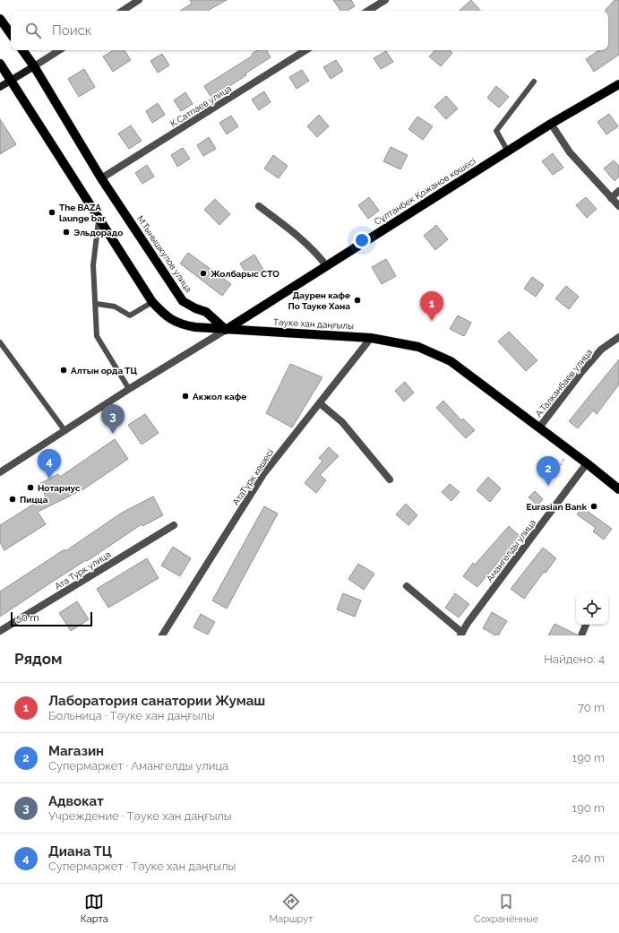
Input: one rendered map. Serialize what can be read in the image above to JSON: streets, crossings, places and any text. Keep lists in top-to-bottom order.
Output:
{
  "streets": {
    "main road": ["Сұлтанбек Қожанов көшесі", "М.Тынышкулов улица", "Тәуке хан даңғылы"],
    "street": [
      "К.Сатпаев улица",
      "А.Талканбаев улица",
      "АтаТүрк көшесі",
      "Амангелды улица",
      "Ата Турк улица"
    ]
  },
  "crossings": [
    ["К.Сатпаев улица", "М.Тынышкулов улица"],
    ["Сұлтанбек Қожанов көшесі", "М.Тынышкулов улица"],
    ["Сұлтанбек Қожанов көшесі", "Тәуке хан даңғылы"],
    ["М.Тынышкулов улица", "Тәуке хан даңғылы"],
    ["Тәуке хан даңғылы", "А.Талканбаев улица"],
    ["Тәуке хан даңғылы", "АтаТүрк көшесі"],
    ["Тәуке хан даңғылы", "Амангелды улица"]
  ],
  "places": [
    "The BAZA launge bar",
    "Эльдорадо",
    "Жолбарыс СТО",
    "Даурен кафе По Тауке Хана",
    "Алтын орда ТЦ",
    "Акжол кафе",
    "Нотариус",
    "Пицца",
    "Eurasian Bank"
  ],
  "scale_bar": "50 m",
  "page": {
    "search": "Поиск",
    "pins": [
      "1",
      "3",
      "4",
      "2"
    ],
    "scale": "50 m",
    "heading": ["Рядом", "Найдено: 4"],
    "list": [
      {
        "mark": "1",
        "name": "Лаборатория санатории Жумаш",
        "note": "Больница · Тәуке хан даңғылы",
        "value": "70 m"
      },
      {
        "mark": "2",
        "name": "Магазин",
        "note": "Супермаркет · Амангелды улица",
        "value": "190 m"
      },
      {
        "mark": "3",
        "name": "Адвокат",
        "note": "Учреждение · Тәуке хан даңғылы",
        "value": "190 m"
      },
      {
        "mark": "4",
        "name": "Диана ТЦ",
        "note": "Супермаркет · Тәуке хан даңғылы",
        "value": "240 m"
      }
    ],
    "nav": ["Карта", "Маршрут", "Сохранённые"]
  }
}
